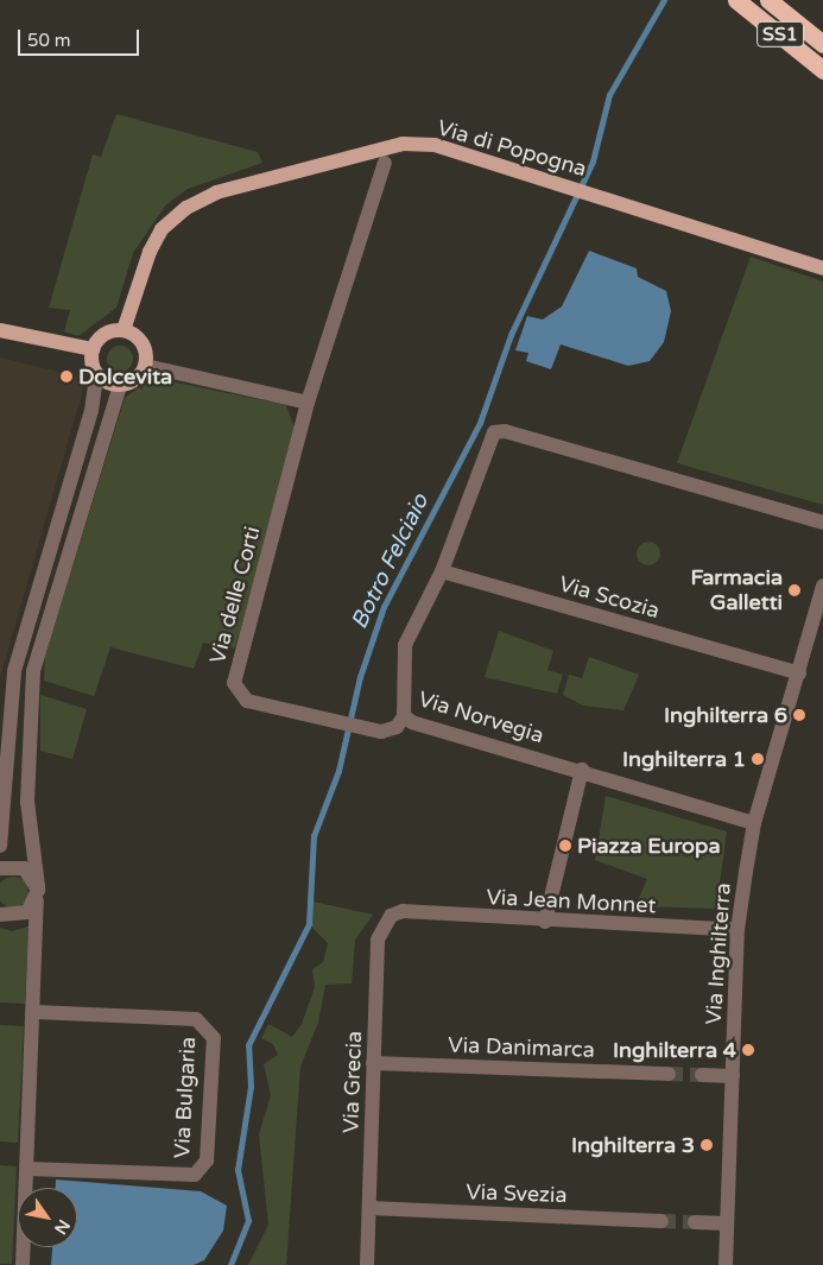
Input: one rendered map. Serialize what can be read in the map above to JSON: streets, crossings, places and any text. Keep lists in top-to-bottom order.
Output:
{
  "streets": {
    "highway": ["SS1"],
    "main road": ["Via di Popogna"],
    "street": [
      "Via delle Corti",
      "Via Scozia",
      "Via Norvegia",
      "Via Jean Monnet",
      "Via Inghilterra",
      "Via Danimarca",
      "Via Grecia",
      "Via Bulgaria",
      "Via Svezia"
    ]
  },
  "crossings": [
    ["Via delle Corti", "Via Norvegia"],
    ["Via Scozia", "Via Norvegia"],
    ["Via Scozia", "Via Inghilterra"],
    ["Via Norvegia", "Via Inghilterra"],
    ["Via Jean Monnet", "Via Inghilterra"],
    ["Via Jean Monnet", "Via Grecia"],
    ["Via Danimarca", "Via Grecia"],
    ["Via Grecia", "Via Svezia"]
  ],
  "water": ["Botro Felciaio"],
  "places": [
    "Dolcevita",
    "Farmacia Galletti",
    "Inghilterra 6",
    "Inghilterra 1",
    "Piazza Europa",
    "Inghilterra 4",
    "Inghilterra 3"
  ],
  "scale_bar": "50 m",
  "north": "bottom right"
}
